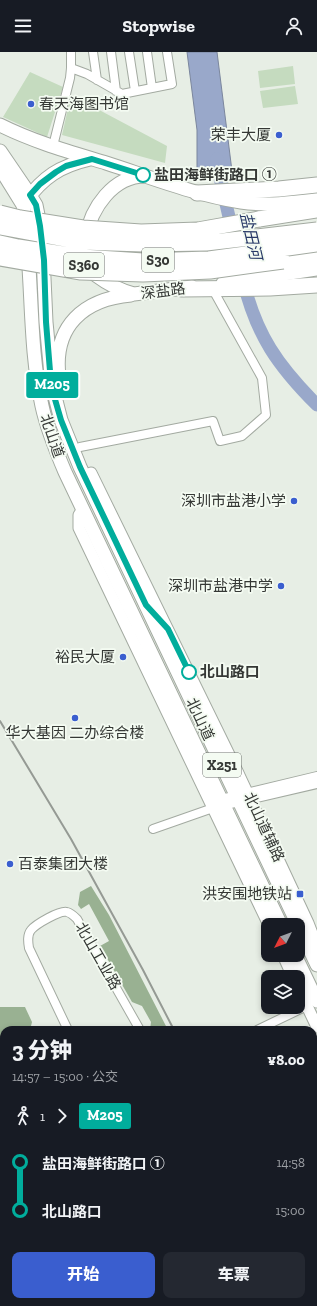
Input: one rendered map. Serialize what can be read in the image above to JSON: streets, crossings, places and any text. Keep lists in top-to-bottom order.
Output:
{
  "streets": {
    "highway": ["S30"],
    "main road": [
      "S360",
      "深盐路",
      "北山道",
      "X251"
    ],
    "street": ["北山道辅路", "北山工业路"]
  },
  "crossings": [
    ["深盐路", "北山道"],
    ["北山道", "北山道辅路"]
  ],
  "water": ["盐田河"],
  "places": {
    "other": [
      "春天海图书馆",
      "荣丰大厦",
      "盐田海鲜街路口 ①",
      "深圳市盐港小学",
      "深圳市盐港中学",
      "裕民大厦",
      "北山路口",
      "华大基因 二办综合楼",
      "百泰集团大楼"
    ],
    "transit": ["洪安围地铁站"]
  },
  "lines": ["bus line M205"],
  "north": "bottom left",
  "page": {
    "header": "Stopwise",
    "on_map": "M205",
    "heading": ["3 分钟", "14:57 – 15:00 · 公交", "¥8.00"],
    "legs": ["1", "M205"],
    "list": [
      {
        "name": "盐田海鲜街路口 ①",
        "value": "14:58"
      },
      {
        "name": "北山路口",
        "value": "15:00"
      }
    ],
    "buttons": ["开始", "车票"]
  }
}
